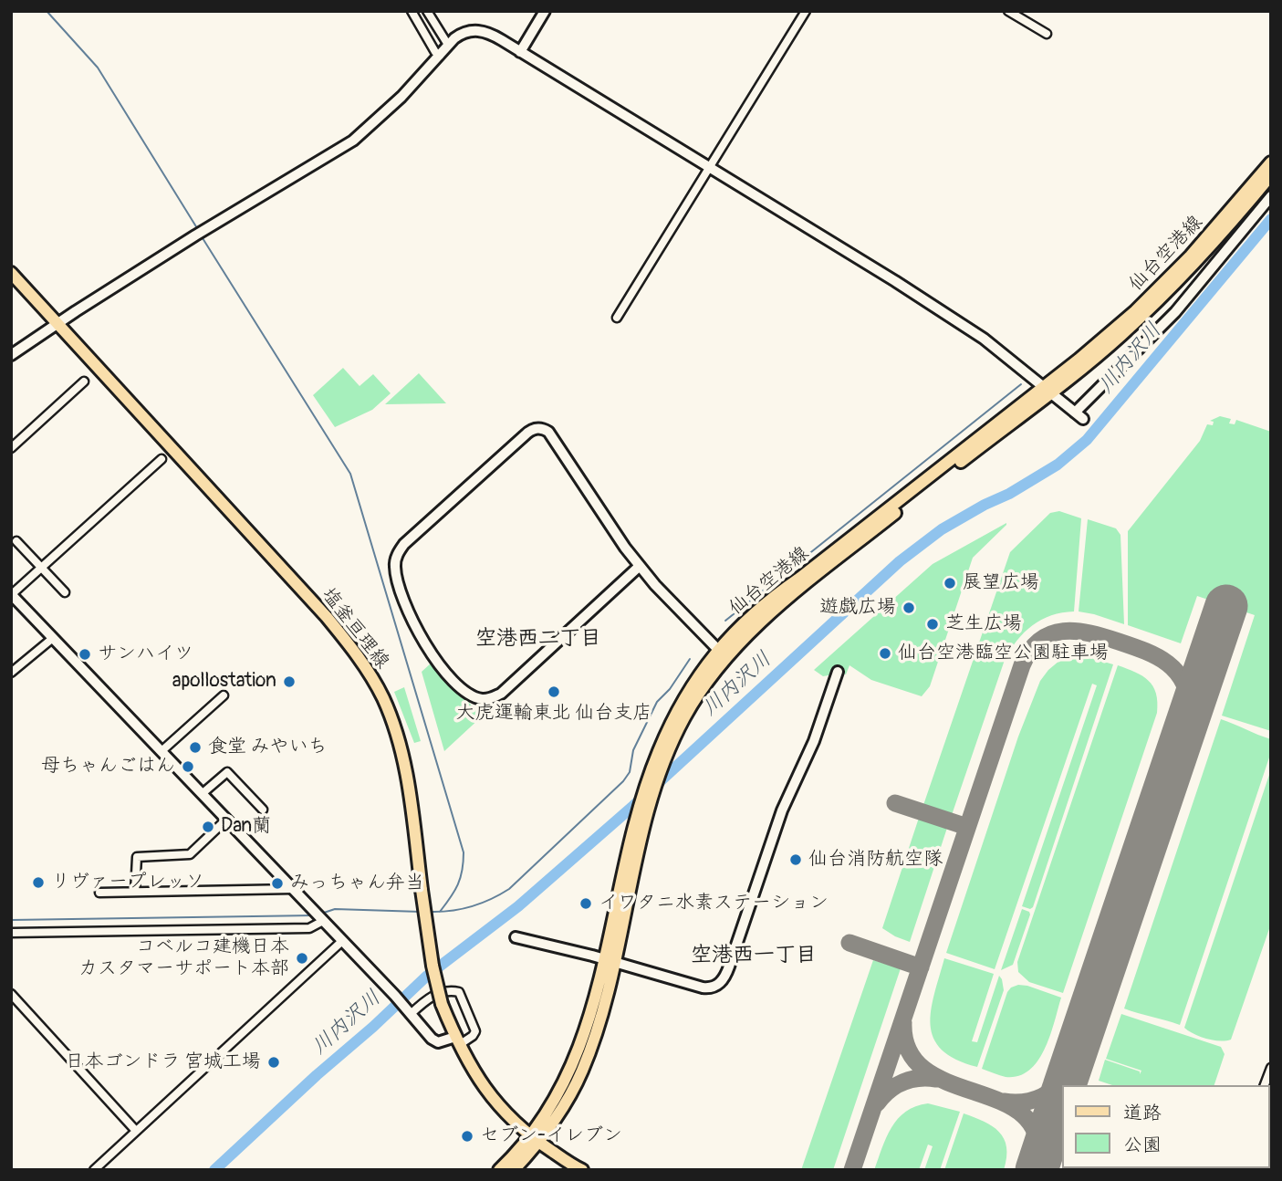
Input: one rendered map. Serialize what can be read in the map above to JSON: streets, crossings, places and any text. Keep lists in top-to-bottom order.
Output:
{
  "streets": {
    "main road": ["仙台空港線", "塩釜亘理線"]
  },
  "crossings": [
    ["仙台空港線", "塩釜亘理線"]
  ],
  "districts": ["空港西二丁目", "空港西一丁目"],
  "water": ["川内沢川"],
  "places": [
    "展望広場",
    "遊戯広場",
    "芝生広場",
    "仙台空港臨空公園駐車場",
    "サンハイツ",
    "apollostation",
    "大虎運輸東北 仙台支店",
    "食堂 みやいち",
    "母ちゃんごはん",
    "Dan蘭",
    "仙台消防航空隊",
    "リヴァープレッソ",
    "みっちゃん弁当",
    "イワタニ水素ステーション",
    "コベルコ建機日本 カスタマーサポート本部",
    "日本ゴンドラ 宮城工場",
    "セブン-イレブン"
  ],
  "legend": ["道路", "公園"]
}
